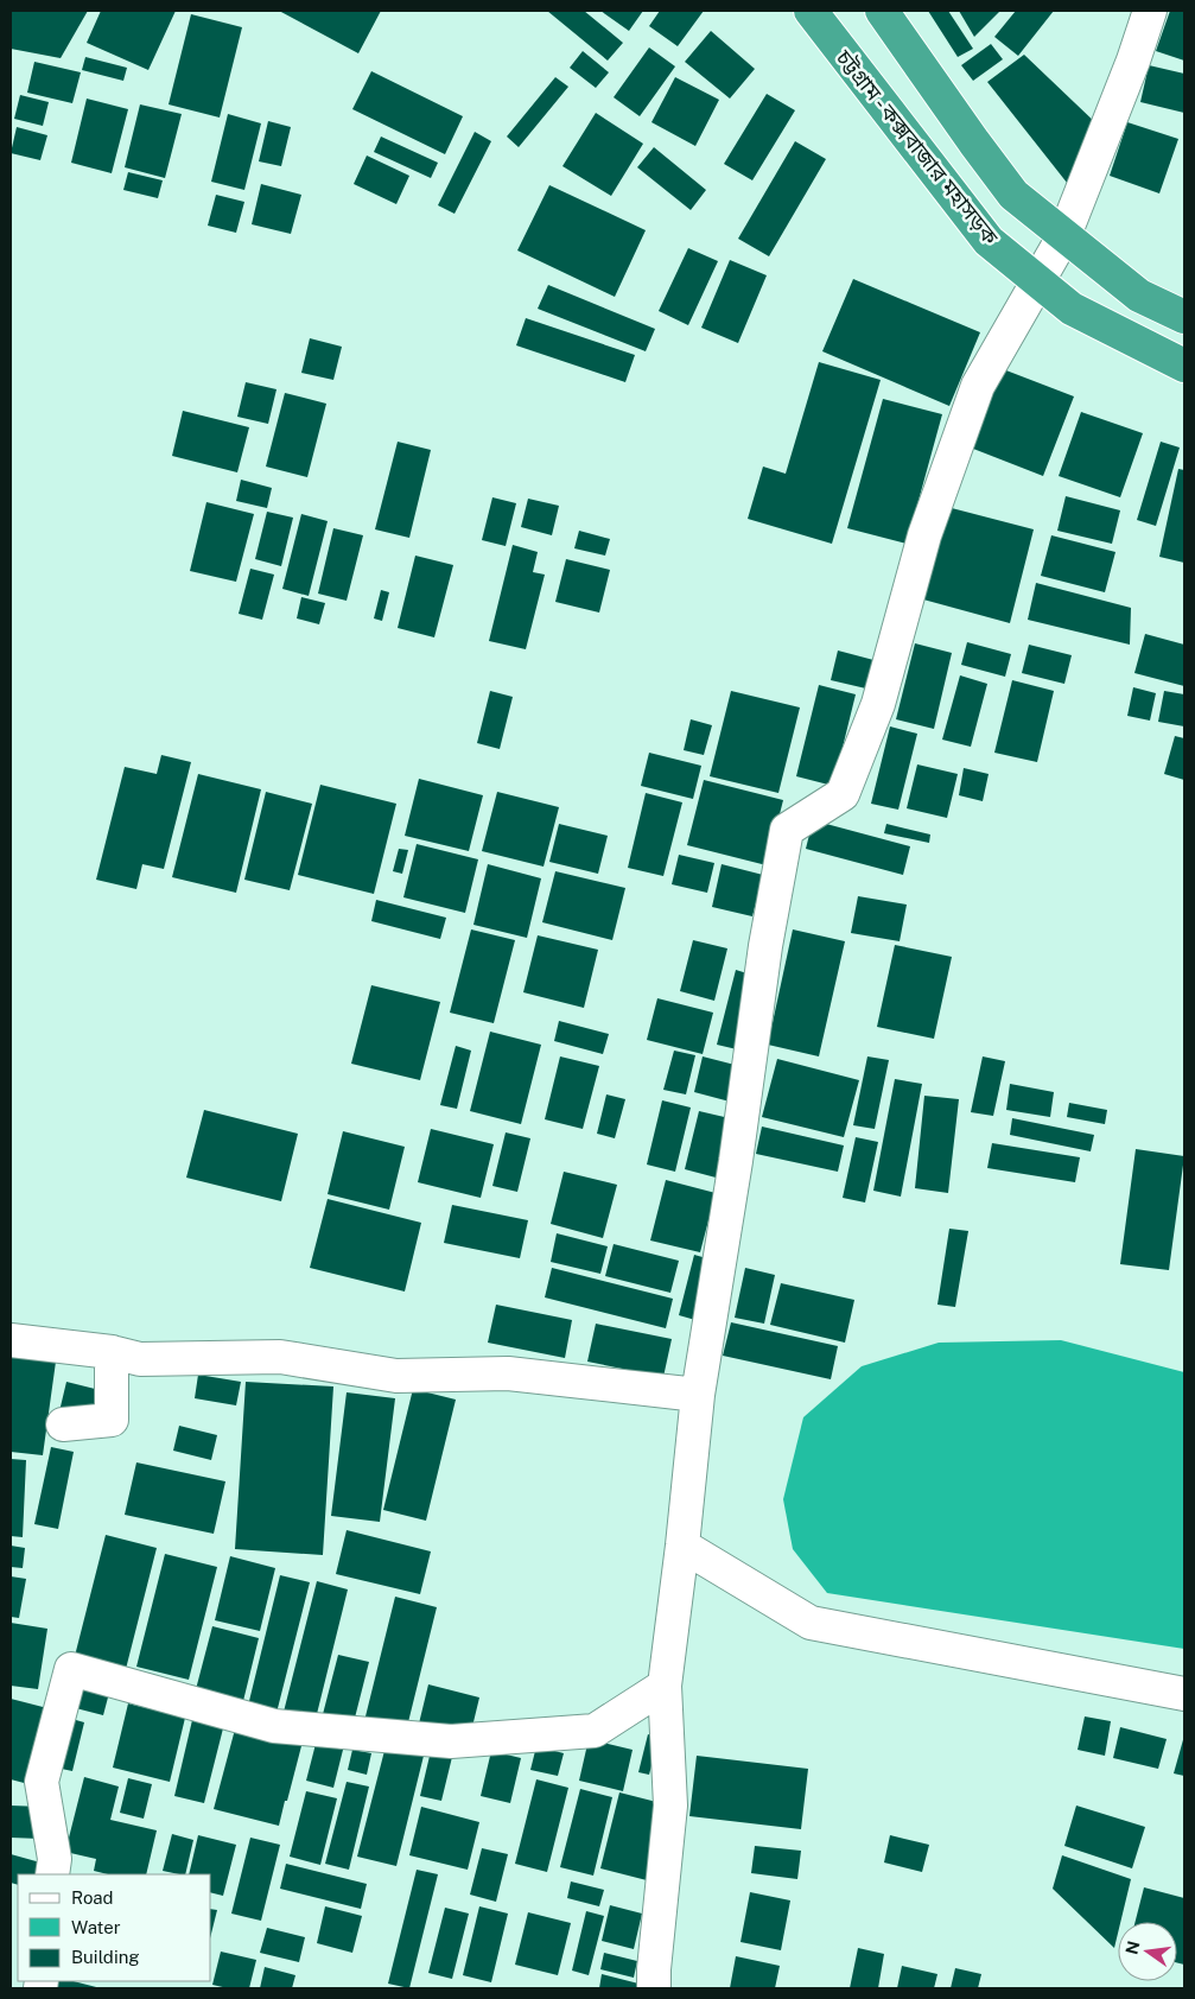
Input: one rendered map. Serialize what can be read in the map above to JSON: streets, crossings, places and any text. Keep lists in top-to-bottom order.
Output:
{
  "streets": {
    "highway": ["চট্টগ্রাম - কক্সবাজার মহাসড়ক"]
  },
  "legend": ["Road", "Water", "Building"],
  "north": "left"
}
